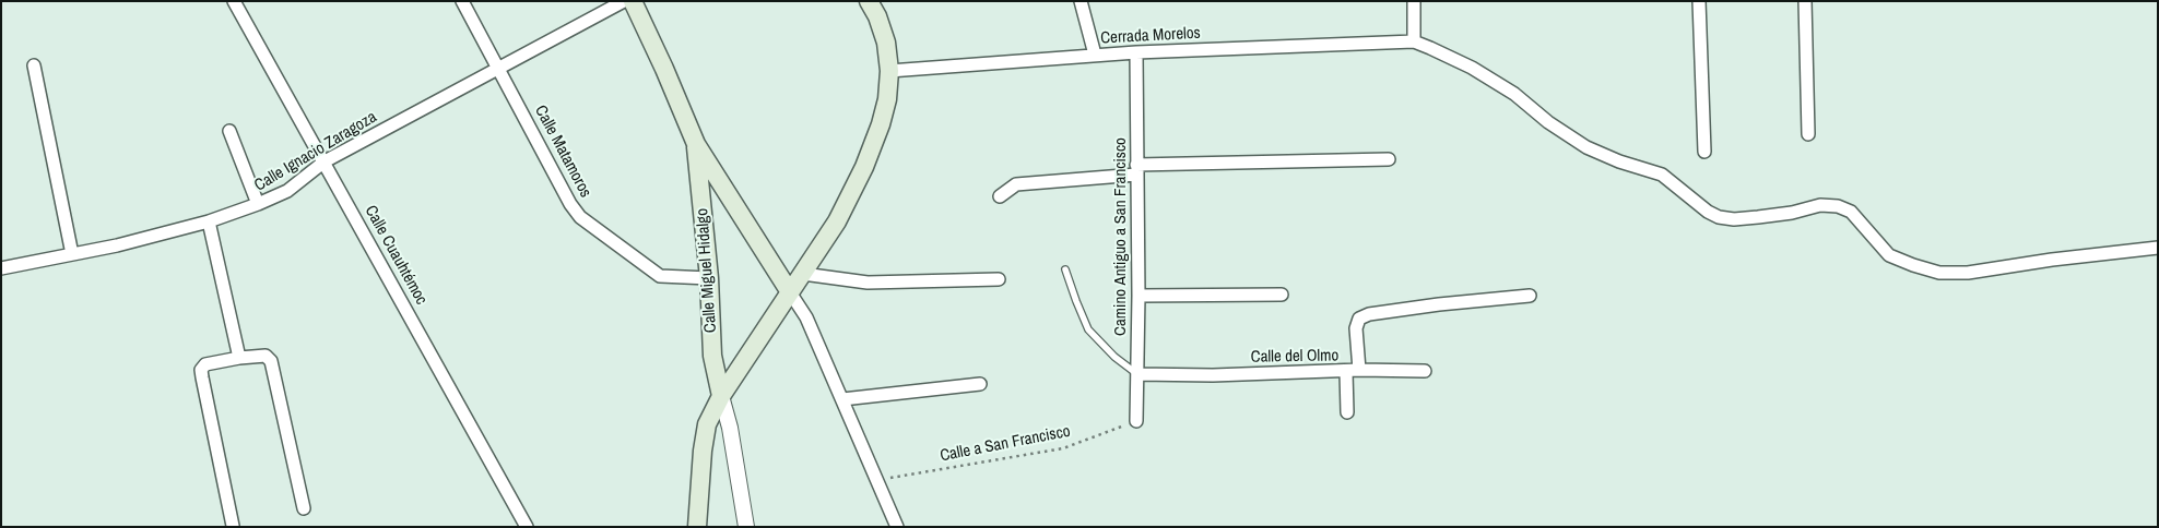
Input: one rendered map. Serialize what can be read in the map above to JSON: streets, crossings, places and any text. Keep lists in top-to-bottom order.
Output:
{
  "streets": {
    "main road": ["Calle Miguel Hidalgo"],
    "street": [
      "Cerrada Morelos",
      "Calle Ignacio Zaragoza",
      "Calle Matamoros",
      "Camino Antiguo a San Francisco",
      "Calle Cuauhtémoc",
      "Calle del Olmo"
    ],
    "path": ["Calle a San Francisco"]
  },
  "crossings": [
    ["Cerrada Morelos", "Camino Antiguo a San Francisco"],
    ["Calle Ignacio Zaragoza", "Calle Matamoros"],
    ["Calle Ignacio Zaragoza", "Calle Cuauhtémoc"],
    ["Calle Matamoros", "Calle Miguel Hidalgo"],
    ["Camino Antiguo a San Francisco", "Calle del Olmo"],
    ["Camino Antiguo a San Francisco", "Calle a San Francisco"]
  ]
}
